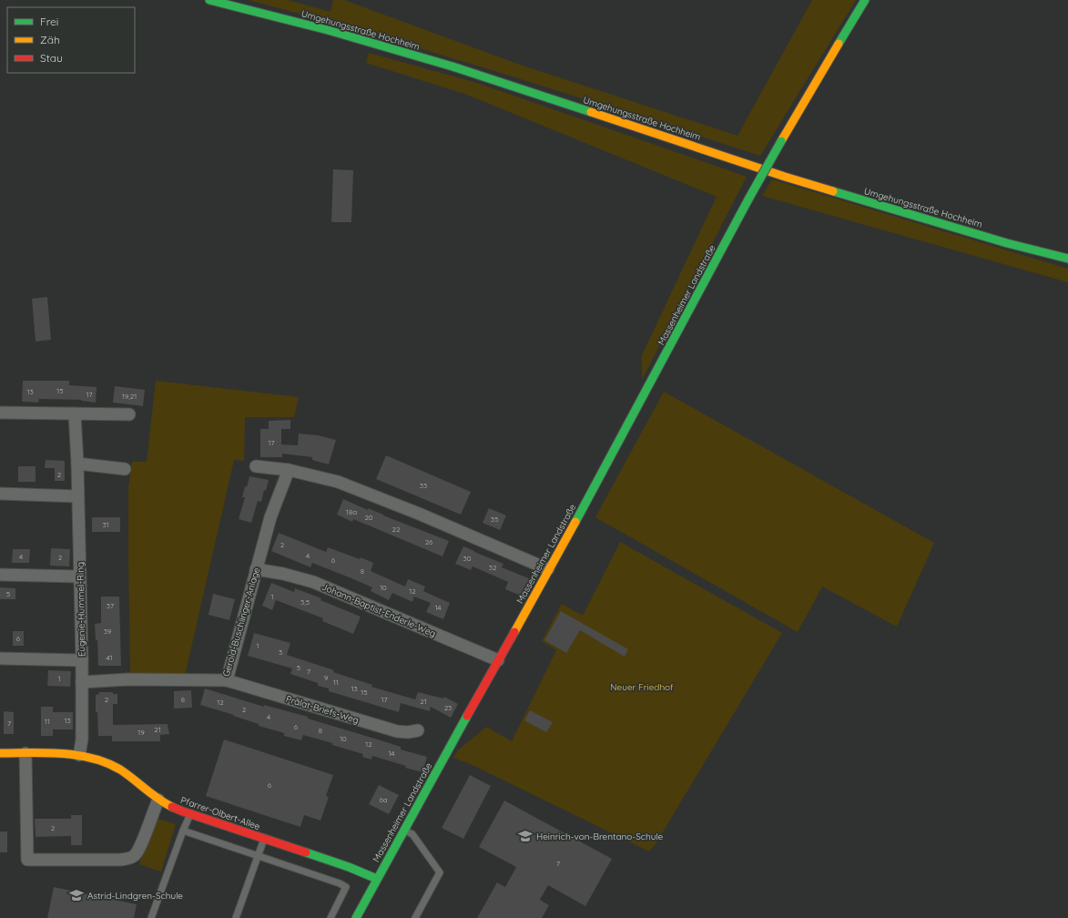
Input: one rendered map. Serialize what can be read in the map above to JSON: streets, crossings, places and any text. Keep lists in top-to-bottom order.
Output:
{
  "streets": {
    "street": [
      "Umgehungsstraße Hochheim",
      "Massenheimer Landstraße",
      "Eugenie-Hummel-Ring",
      "Johann-Baptist-Enderle-Weg",
      "Gerold-Buschlinger-Anlage",
      "Prälat-Briefs-Weg",
      "Pfarrer-Olbert-Allee"
    ]
  },
  "crossings": [
    ["Massenheimer Landstraße", "Johann-Baptist-Enderle-Weg"],
    ["Massenheimer Landstraße", "Pfarrer-Olbert-Allee"],
    ["Eugenie-Hummel-Ring", "Gerold-Buschlinger-Anlage"],
    ["Eugenie-Hummel-Ring", "Pfarrer-Olbert-Allee"],
    ["Johann-Baptist-Enderle-Weg", "Gerold-Buschlinger-Anlage"],
    ["Gerold-Buschlinger-Anlage", "Prälat-Briefs-Weg"]
  ],
  "parks": ["Neuer Friedhof"],
  "places": {
    "school or university": ["Heinrich-von-Brentano-Schule", "Astrid-Lindgren-Schule"]
  },
  "house_numbers": [
    "15",
    "13",
    "17",
    "19,21",
    "17",
    "2",
    "33",
    "18a",
    "20",
    "35",
    "31",
    "22",
    "26",
    "2",
    "4",
    "4",
    "2",
    "30",
    "6",
    "32",
    "8",
    "10",
    "12",
    "5",
    "1",
    "3,5",
    "37",
    "14",
    "39",
    "6",
    "1",
    "3",
    "41",
    "5",
    "7",
    "9",
    "1",
    "11",
    "13",
    "15",
    "2",
    "8",
    "17",
    "21",
    "12",
    "23",
    "2",
    "4",
    "13",
    "11",
    "7",
    "6",
    "21",
    "8",
    "19",
    "10",
    "12",
    "14",
    "6",
    "6a",
    "2",
    "7"
  ],
  "legend": ["Frei", "Zäh", "Stau"]
}
